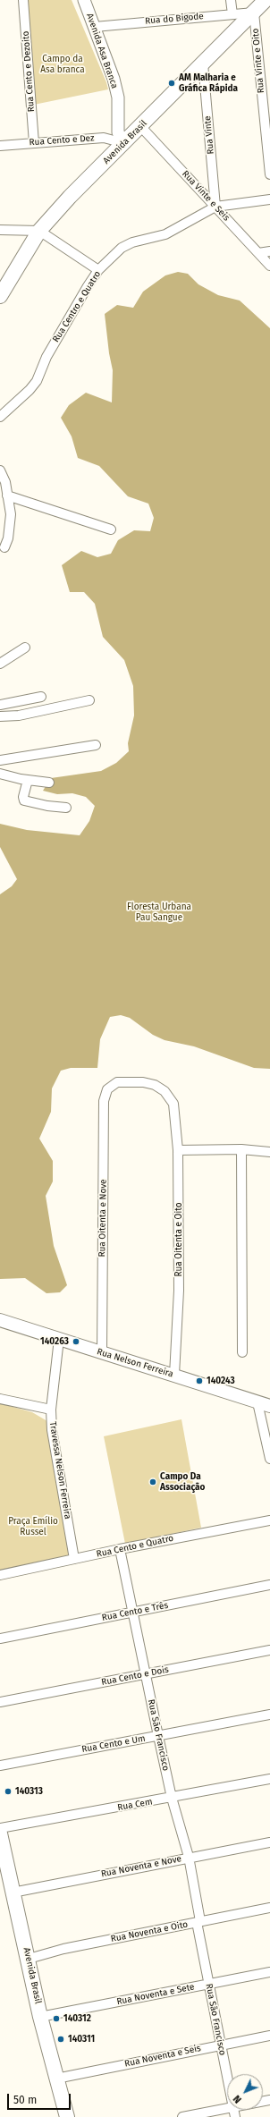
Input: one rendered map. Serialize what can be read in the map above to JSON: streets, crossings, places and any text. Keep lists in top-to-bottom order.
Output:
{
  "streets": {
    "main road": ["Avenida Brasil", "Rua Nelson Ferreira"],
    "street": [
      "Rua do Bigode",
      "Avenida Asa Branca",
      "Rua Vinte e Oito",
      "Rua Cento e Dezoito",
      "Rua Vinte",
      "Rua Cento e Dez",
      "Rua Vinte e Seis",
      "Rua Centro e Quatro",
      "Rua Oitenta e Nove",
      "Rua Oitenta e Oito",
      "Travessa Nelson Ferreira",
      "Rua Cento e Quatro",
      "Rua Cento e Três",
      "Rua Cento e Dois",
      "Rua São Francisco",
      "Rua Cento e Um",
      "Rua Cem",
      "Rua Noventa e Nove",
      "Rua Noventa e Oito",
      "Rua Noventa e Sete",
      "Rua Noventa e Seis"
    ]
  },
  "crossings": [
    ["Rua do Bigode", "Avenida Asa Branca"],
    ["Rua do Bigode", "Rua Vinte e Oito"],
    ["Rua do Bigode", "Avenida Brasil"],
    ["Avenida Asa Branca", "Rua Cento e Dez"],
    ["Avenida Asa Branca", "Avenida Brasil"],
    ["Rua Vinte e Oito", "Avenida Brasil"],
    ["Rua Cento e Dezoito", "Rua Cento e Dez"],
    ["Rua Vinte", "Avenida Brasil"],
    ["Rua Vinte", "Rua Vinte e Seis"],
    ["Rua Vinte", "Rua Centro e Quatro"],
    ["Rua Cento e Dez", "Avenida Brasil"],
    ["Avenida Brasil", "Rua Vinte e Seis"],
    ["Avenida Brasil", "Rua Noventa e Nove"],
    ["Avenida Brasil", "Rua Noventa e Oito"],
    ["Avenida Brasil", "Rua Noventa e Sete"],
    ["Avenida Brasil", "Rua Noventa e Seis"],
    ["Rua Vinte e Seis", "Rua Centro e Quatro"],
    ["Rua Oitenta e Nove", "Rua Oitenta e Oito"],
    ["Rua Oitenta e Nove", "Rua Nelson Ferreira"],
    ["Rua Oitenta e Oito", "Rua Nelson Ferreira"],
    ["Rua Nelson Ferreira", "Travessa Nelson Ferreira"],
    ["Travessa Nelson Ferreira", "Rua Cento e Quatro"],
    ["Rua Cento e Quatro", "Rua São Francisco"],
    ["Rua Cento e Três", "Rua São Francisco"],
    ["Rua Cento e Dois", "Rua São Francisco"],
    ["Rua São Francisco", "Rua Cento e Um"],
    ["Rua São Francisco", "Rua Cem"],
    ["Rua São Francisco", "Rua Noventa e Nove"],
    ["Rua São Francisco", "Rua Noventa e Oito"],
    ["Rua São Francisco", "Rua Noventa e Sete"],
    ["Rua São Francisco", "Rua Noventa e Seis"]
  ],
  "parks": ["Campo da Asa branca", "Floresta Urbana Pau Sangue", "Praça Emílio Russel"],
  "places": [
    "AM Malharia e Gráfica Rápida",
    "140263",
    "140243",
    "Campo Da Associação",
    "140313",
    "140312",
    "140311"
  ],
  "scale_bar": "50 m",
  "north": "bottom left"
}
